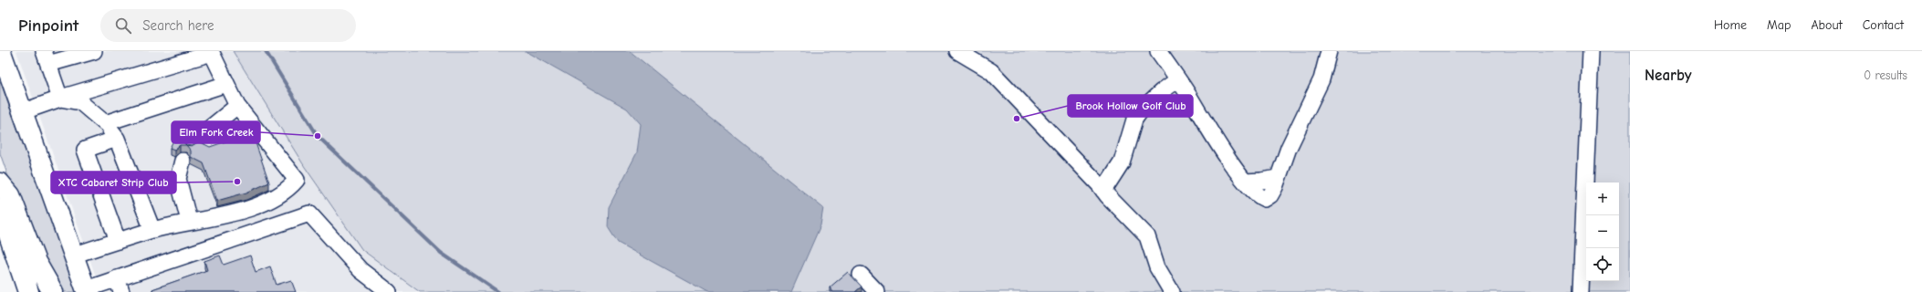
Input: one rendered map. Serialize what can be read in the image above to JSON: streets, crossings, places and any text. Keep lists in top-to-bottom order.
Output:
{
  "places": ["Brook Hollow Golf Club", "Elm Fork Creek", "XTC Cabaret Strip Club"],
  "page": {
    "header": "Pinpoint",
    "search": "Search here",
    "nav": [
      "Home",
      "Map",
      "About",
      "Contact"
    ],
    "heading": ["Nearby", "0 results"],
    "map_buttons": ["+", "−"]
  }
}
